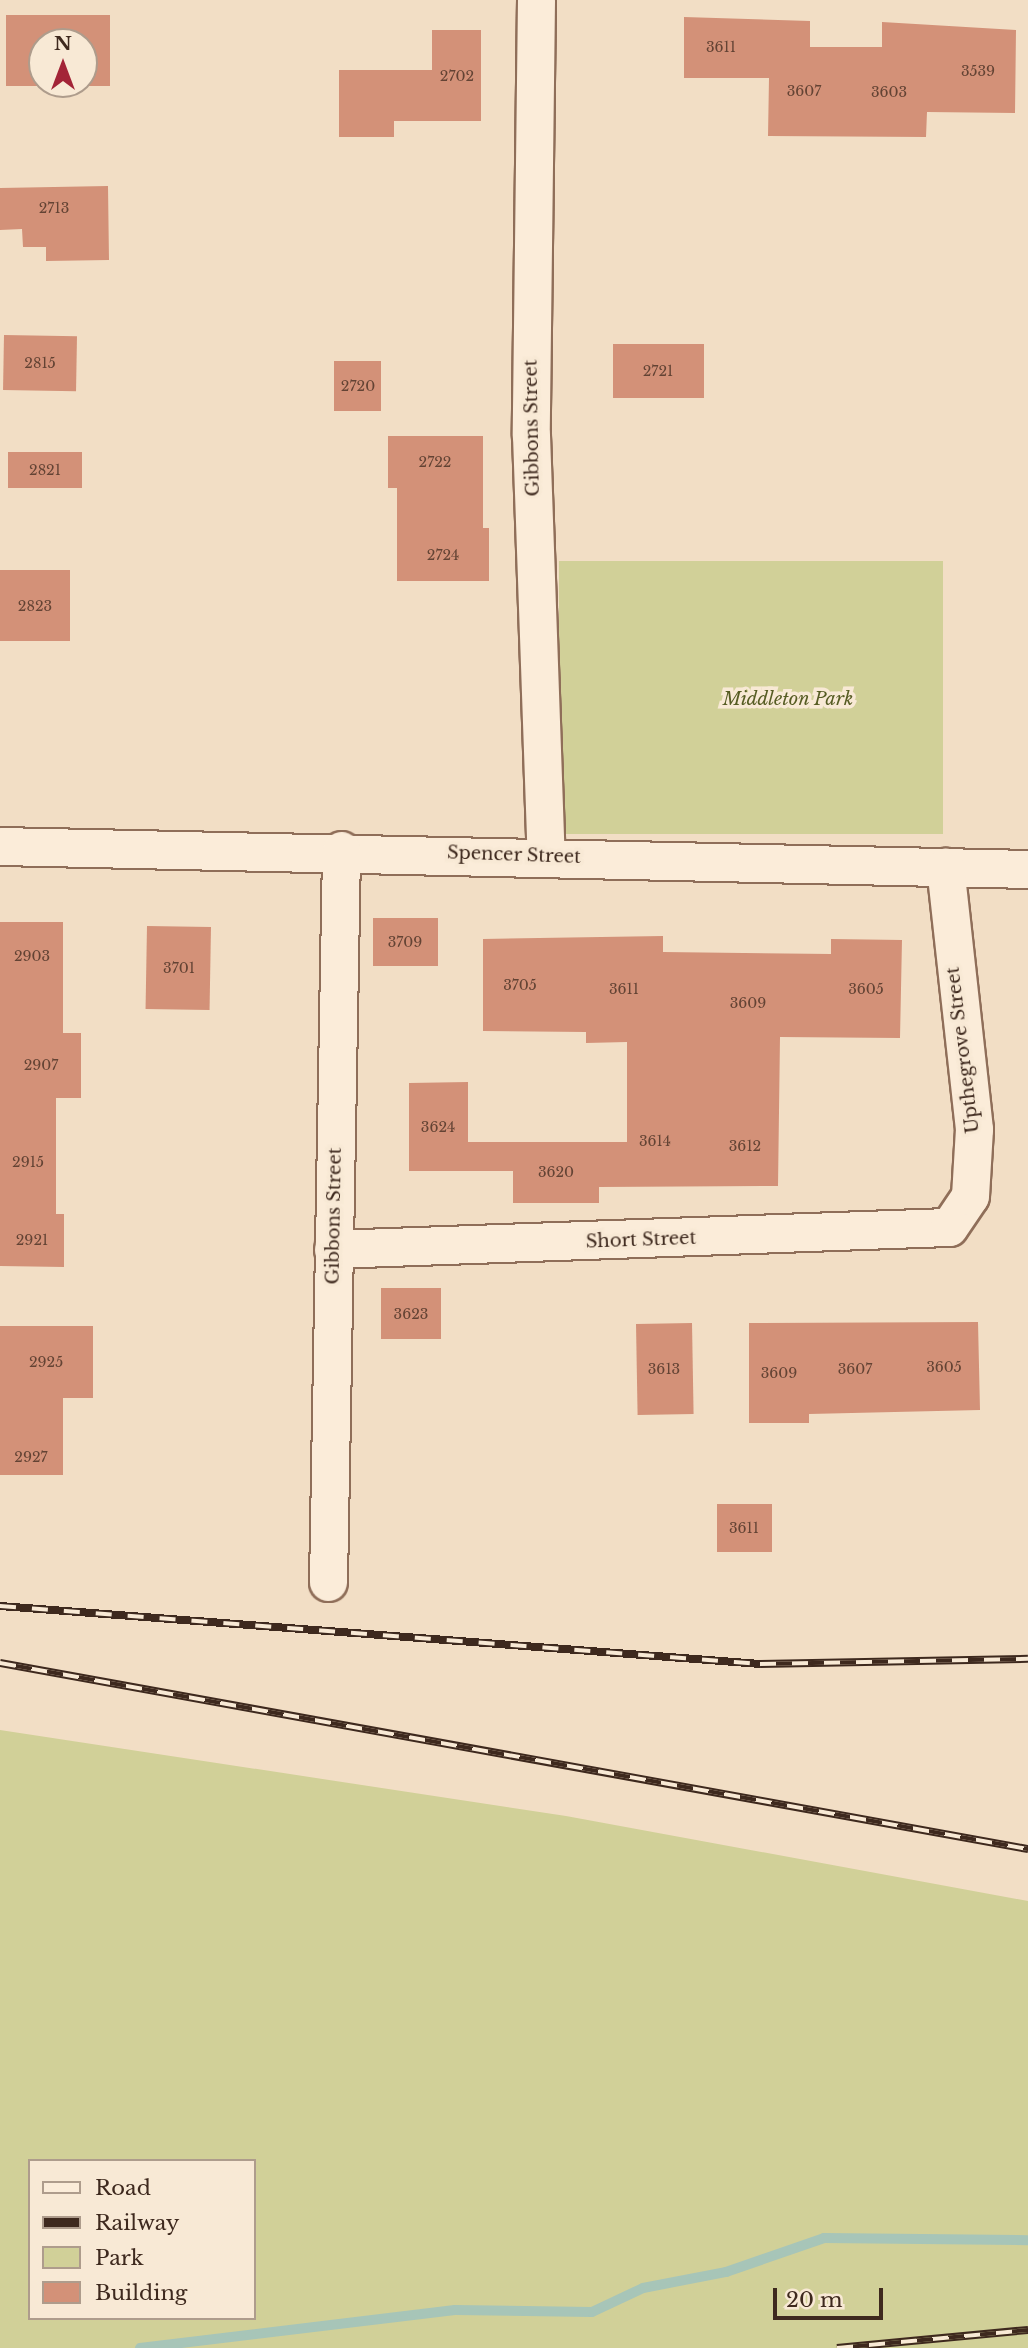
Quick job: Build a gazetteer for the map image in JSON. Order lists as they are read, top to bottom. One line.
{"streets":{"street":["Gibbons Street","Spencer Street","Upthegrove Street","Short Street"]},"crossings":[["Gibbons Street","Spencer Street"],["Gibbons Street","Short Street"],["Spencer Street","Upthegrove Street"],["Upthegrove Street","Short Street"]],"parks":["Middleton Park"],"house_numbers":["3611","3539","2702","3607","3603","2713","2815","2721","2720","2722","2821","2724","2823","3709","2903","3701","3705","3611","3605","3609","2907","3624","3614","3612","2915","3620","2921","3623","2925","3605","3613","3607","3609","2927","3611"],"legend":["Road","Railway","Park","Building"],"scale_bar":"20 m","north":"top"}
